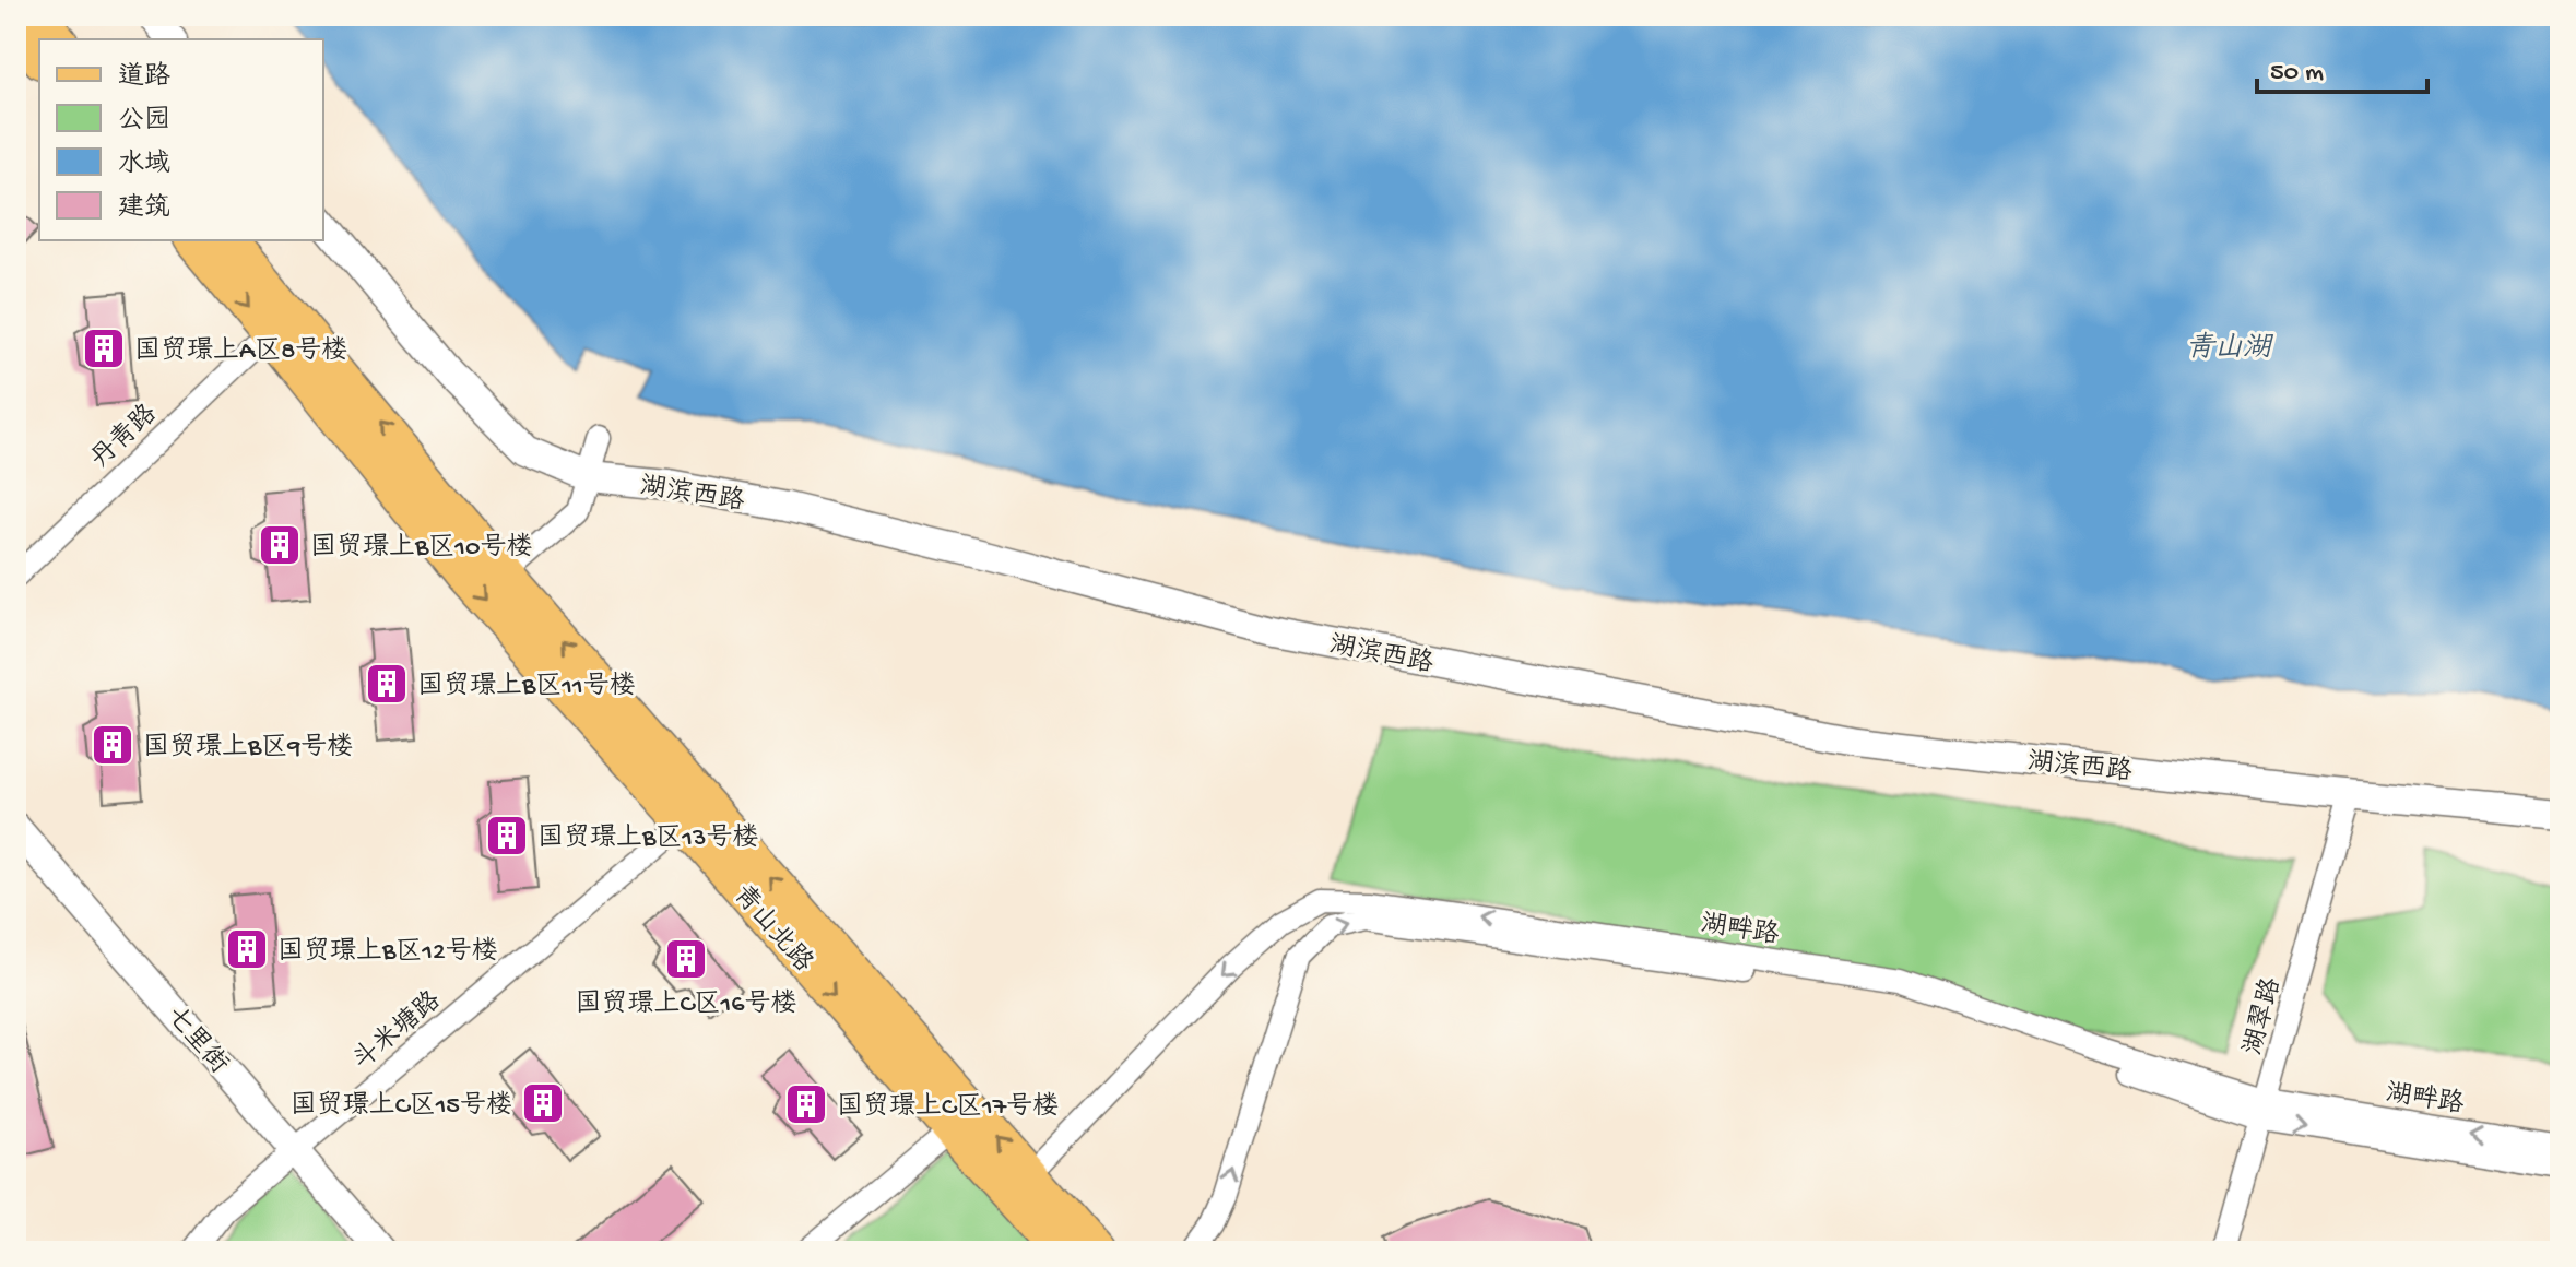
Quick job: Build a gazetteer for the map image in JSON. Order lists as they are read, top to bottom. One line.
{"streets":{"main road":["青山北路"],"street":["丹青路","湖滨西路","湖畔路","湖翠路","斗米塘路","七里街"]},"crossings":[["丹青路","青山北路"],["湖滨西路","湖翠路"],["青山北路","湖畔路"],["青山北路","斗米塘路"],["湖畔路","湖翠路"],["斗米塘路","七里街"]],"water":["青山湖"],"places":{"building":["国贸璟上A区8号楼","国贸璟上B区10号楼","国贸璟上B区11号楼","国贸璟上B区9号楼","国贸璟上B区13号楼","国贸璟上B区12号楼","国贸璟上C区16号楼","国贸璟上C区15号楼","国贸璟上C区17号楼"]},"legend":["道路","公园","水域","建筑"],"scale_bar":"50 m"}
